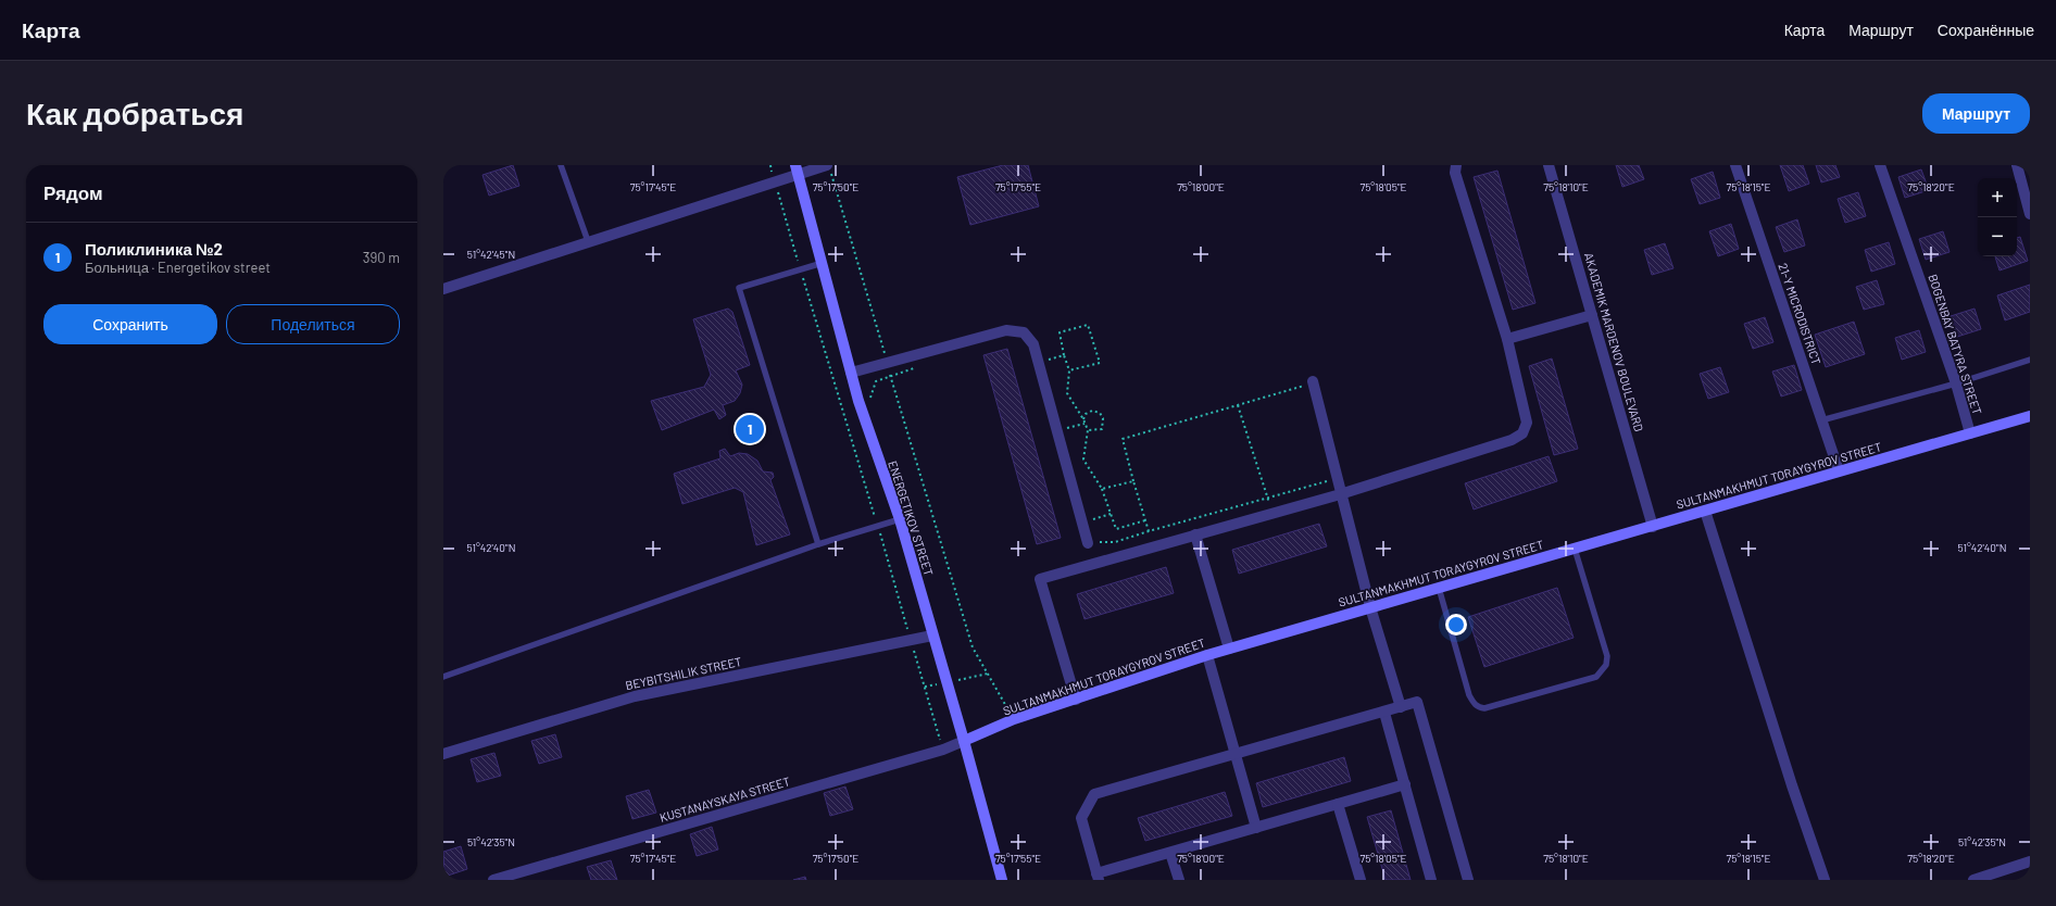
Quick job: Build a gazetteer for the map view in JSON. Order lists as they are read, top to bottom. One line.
{"streets":{"main road":["SULTANMAKHMUT TORAYGYROV STREET","ENERGETIKOV STREET"],"street":["21-Y MICRODISTRICT","AKADEMIK MARDENOV BOULEVARD","BOGENBAY BATYRA STREET","BEYBITSHILIK STREET","KUSTANAYSKAYA STREET"]},"crossings":[["21-Y MICRODISTRICT","SULTANMAKHMUT TORAYGYROV STREET"],["AKADEMIK MARDENOV BOULEVARD","SULTANMAKHMUT TORAYGYROV STREET"],["BOGENBAY BATYRA STREET","SULTANMAKHMUT TORAYGYROV STREET"],["SULTANMAKHMUT TORAYGYROV STREET","ENERGETIKOV STREET"],["SULTANMAKHMUT TORAYGYROV STREET","KUSTANAYSKAYA STREET"],["ENERGETIKOV STREET","BEYBITSHILIK STREET"],["ENERGETIKOV STREET","KUSTANAYSKAYA STREET"]],"page":{"header":"Карта","nav":["Карта","Маршрут","Сохранённые"],"buttons":["Маршрут",["Сохранить","Поделиться"]],"title":"Как добраться","heading":"Рядом","map_buttons":["+","−"],"list":[{"mark":"1","name":"Поликлиника №2","note":"Больница · Energetikov street","value":"390 m"}],"pins":"1"},"coordinates":["75°17'45\"E","75°17'50\"E","75°17'55\"E","75°18'00\"E","75°18'05\"E","75°18'10\"E","75°18'15\"E","75°18'20\"E","51°42'45\"N","51°42'40\"N","51°42'35\"N"]}
